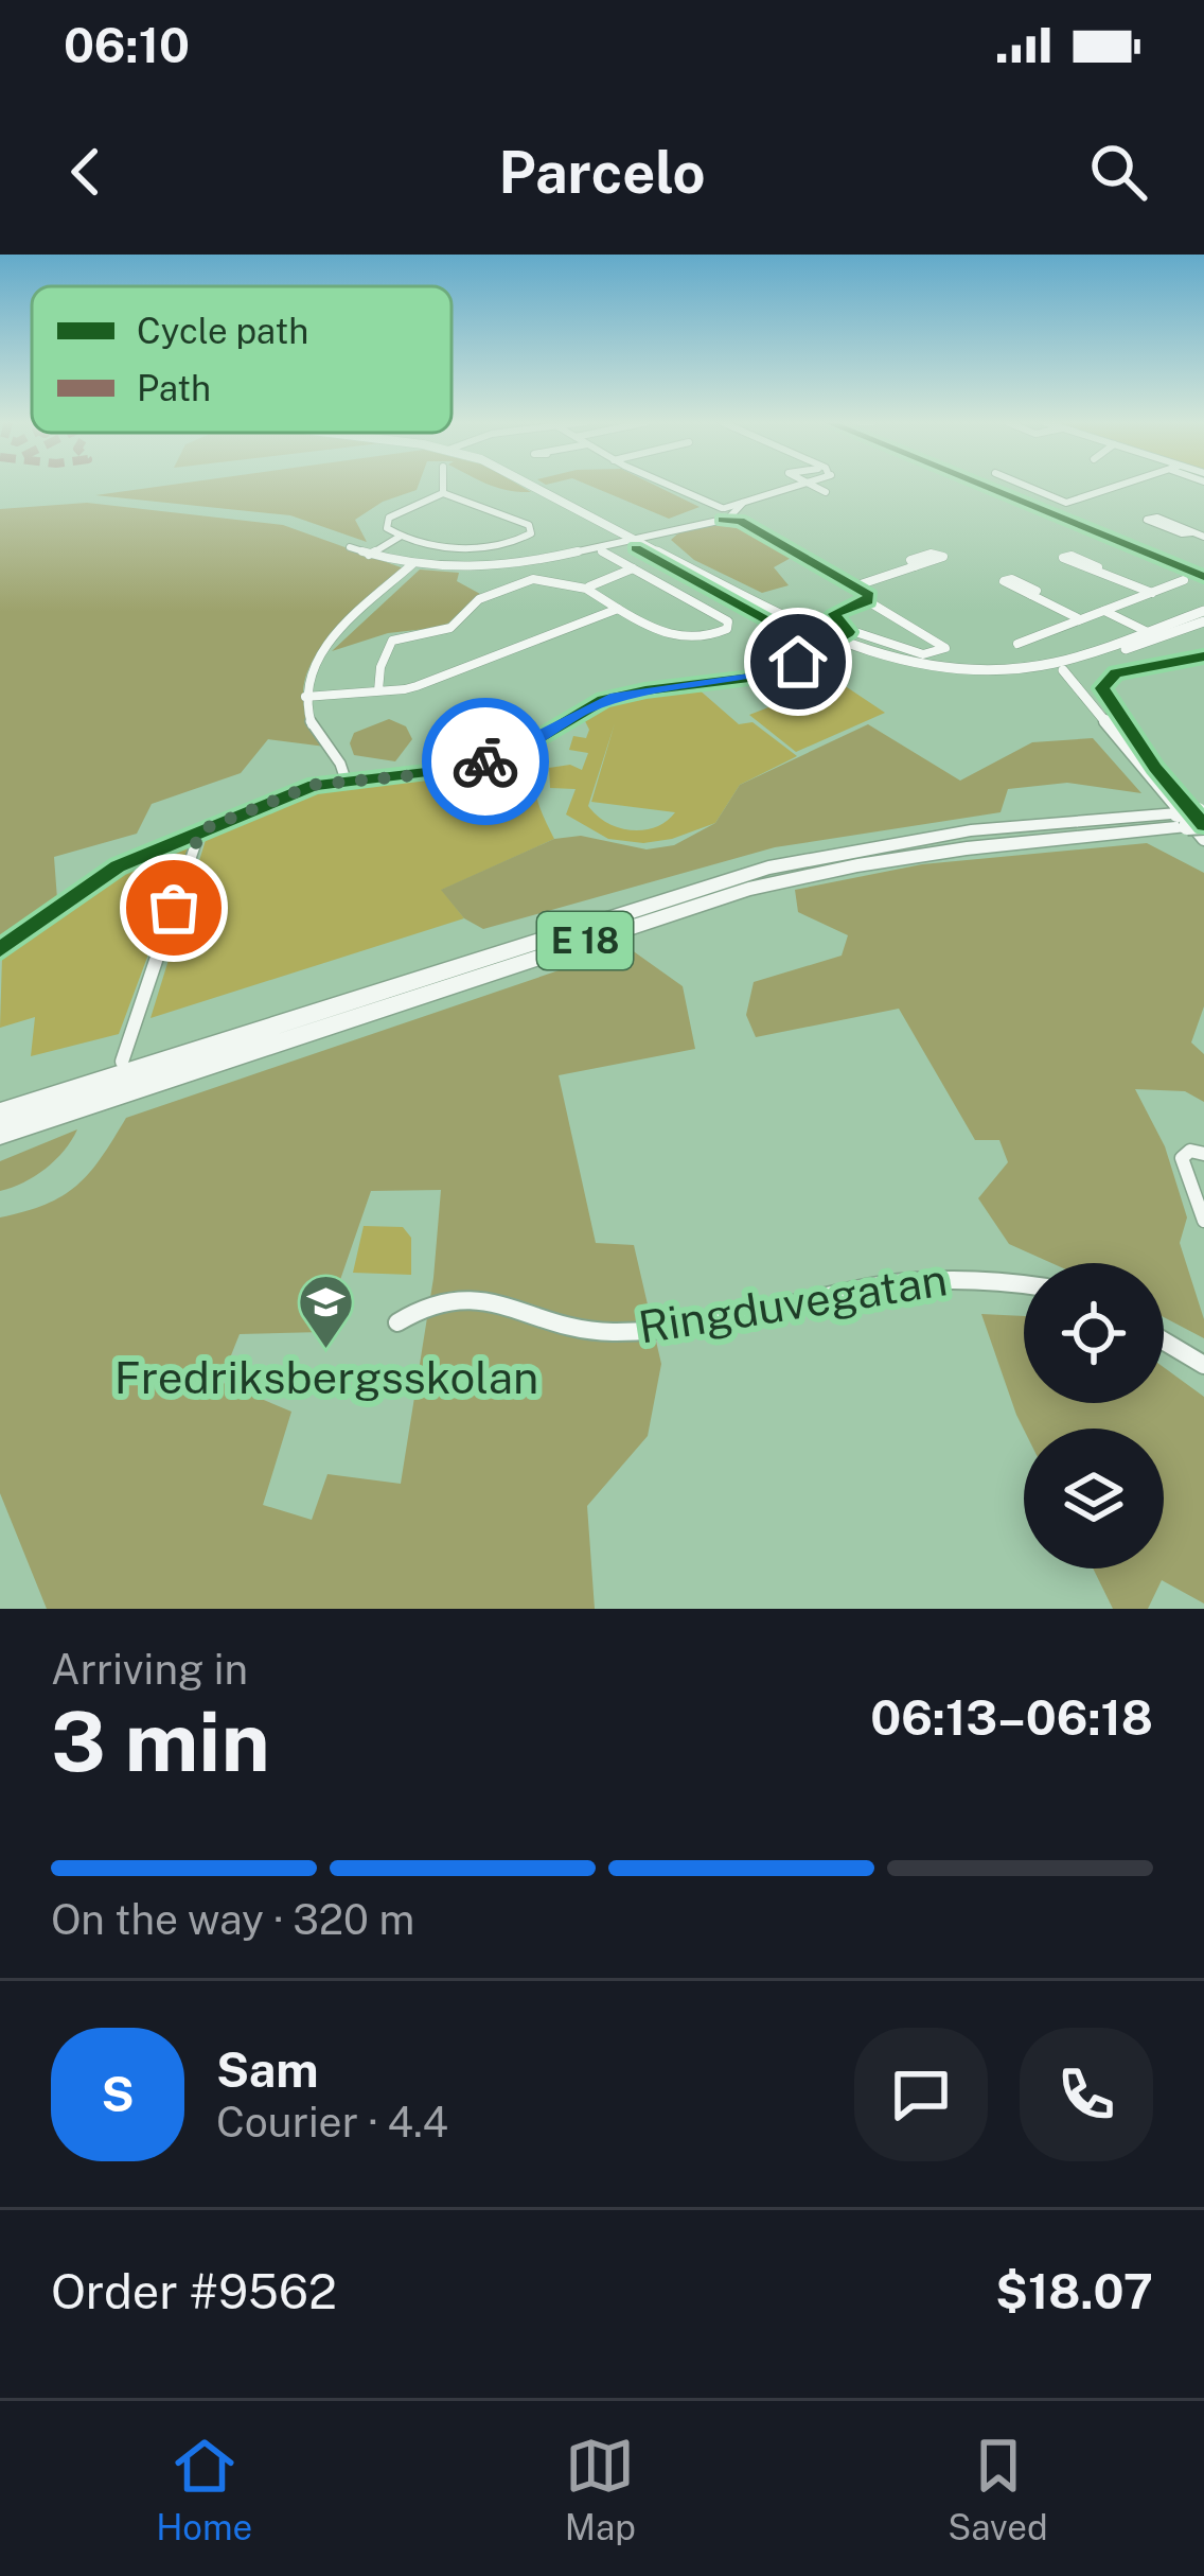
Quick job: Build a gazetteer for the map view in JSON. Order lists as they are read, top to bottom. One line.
{"streets":{"highway":["E 18"],"street":["Ringduvegatan"]},"places":{"school or university":["Fredriksbergsskolan"]},"legend":["Cycle path","Path"],"page":{"status":"06:10","header":"Parcelo","heading":["3 min","Arriving in","06:13–06:18"],"panel":["Sam","Courier · 4.4","Order #9562","$18.07"],"bar":"On the way · 320 m","round":"S","tabs":["Home","Map","Saved"]}}
